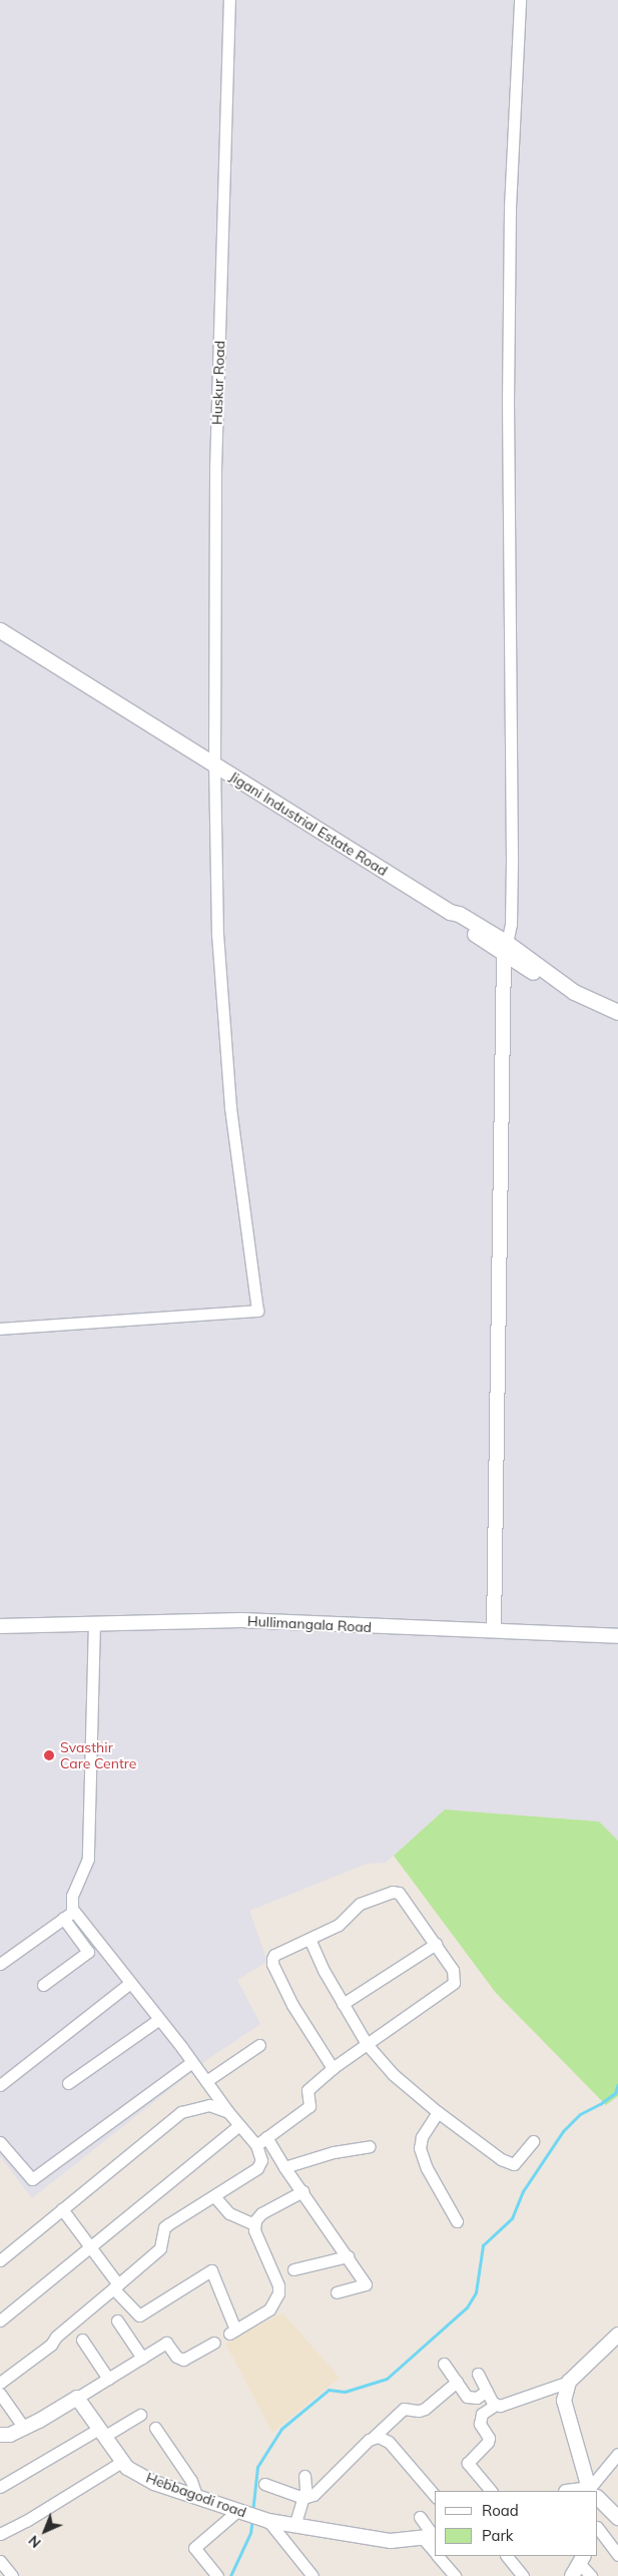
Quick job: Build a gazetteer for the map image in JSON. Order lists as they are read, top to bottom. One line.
{"streets":{"main road":["Jigani Industrial Estate Road"],"street":["Huskur Road","Hullimangala Road","Hebbagodi road"]},"crossings":[["Huskur Road","Jigani Industrial Estate Road"]],"places":["Svasthir Care Centre"],"legend":["Road","Park"],"north":"bottom left"}
